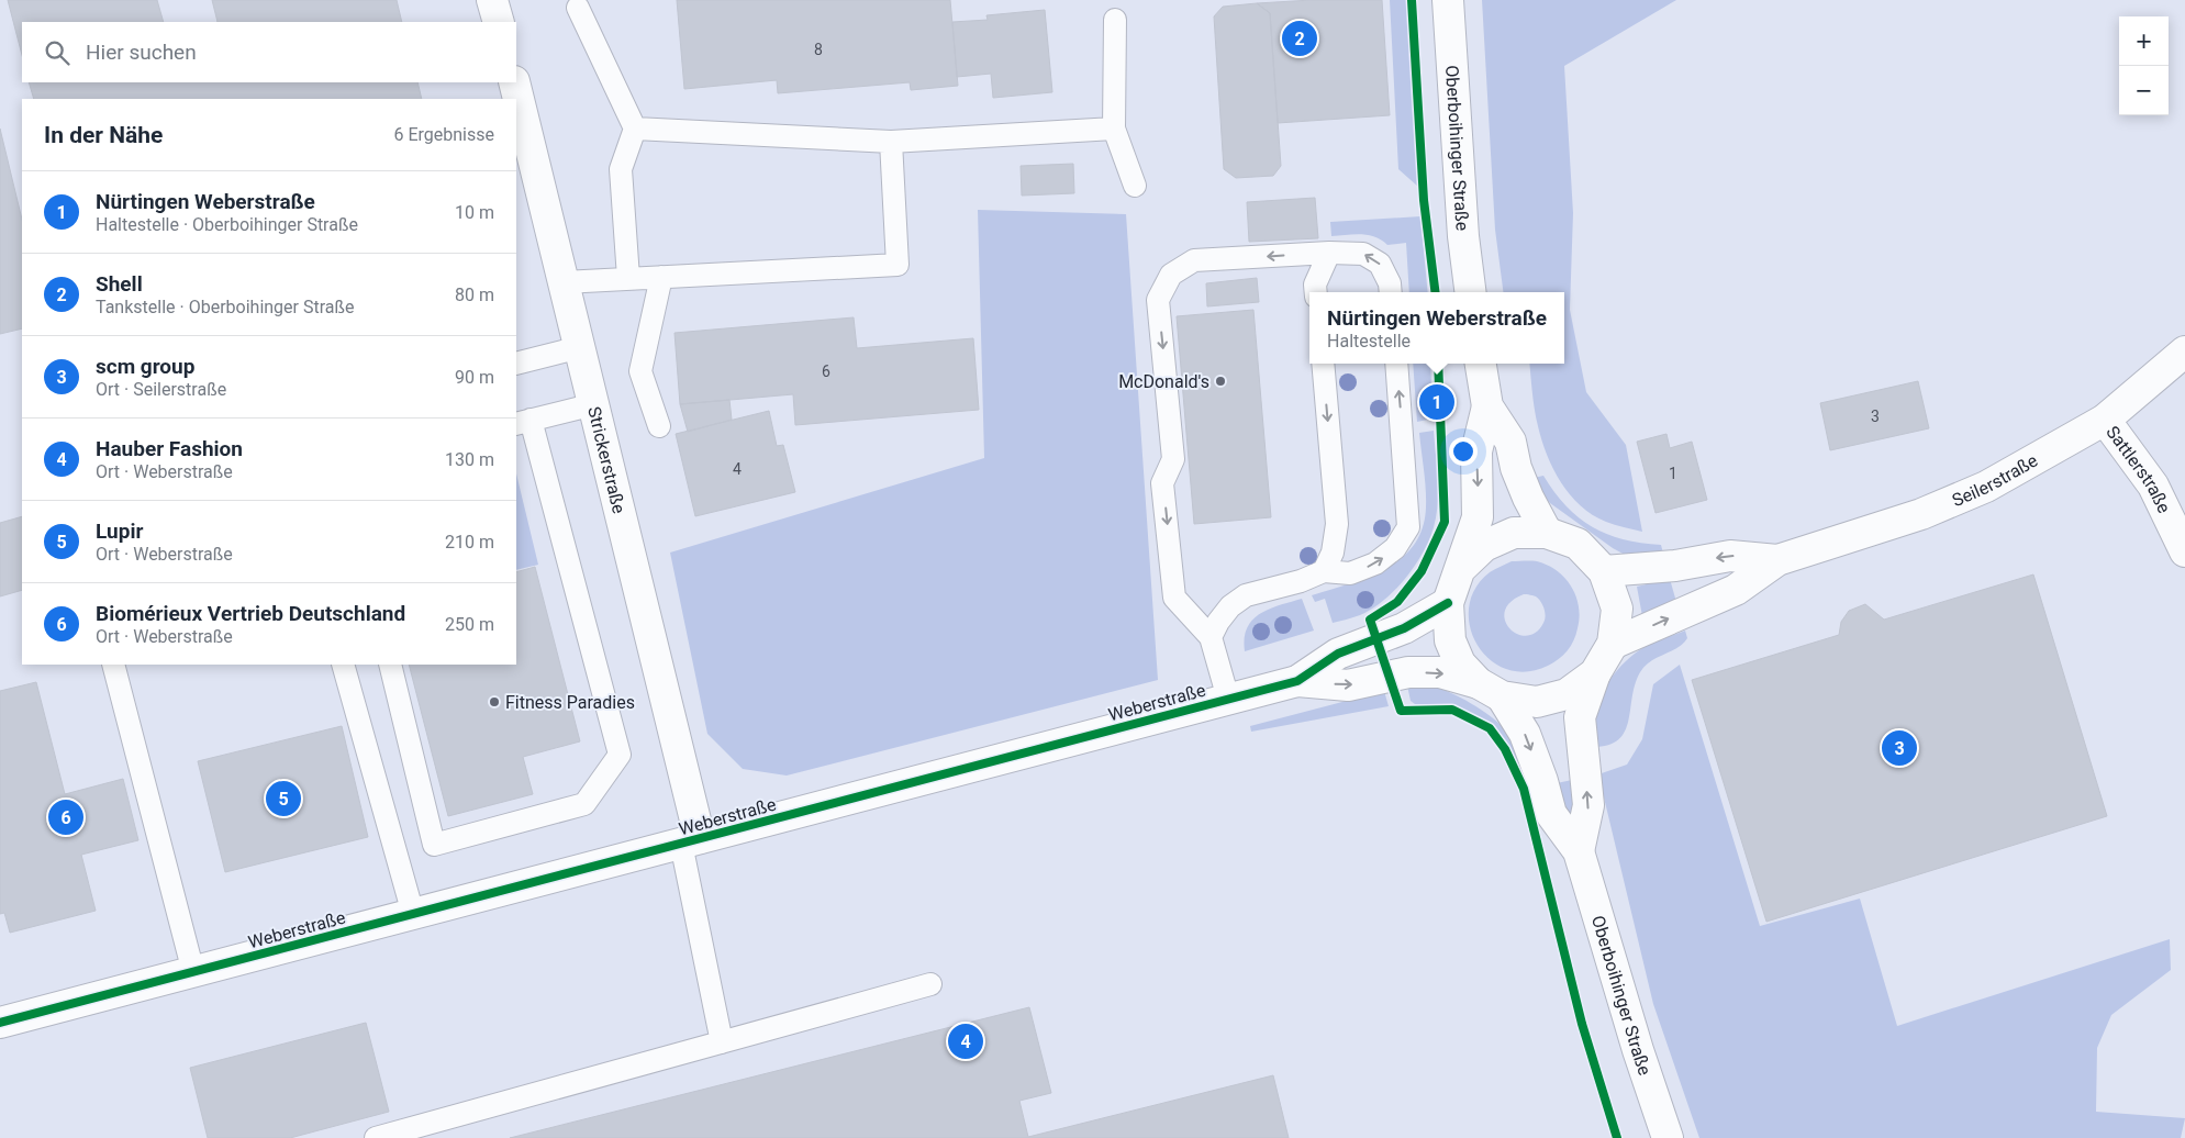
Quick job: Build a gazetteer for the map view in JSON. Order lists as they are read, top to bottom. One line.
{"streets":{"street":["Oberboihinger Straße","Strickerstraße","Sattlerstraße","Seilerstraße","Weberstraße"]},"crossings":[["Oberboihinger Straße","Seilerstraße"],["Oberboihinger Straße","Weberstraße"],["Strickerstraße","Weberstraße"],["Sattlerstraße","Seilerstraße"],["Seilerstraße","Weberstraße"]],"places":["McDonald's","Fitness Paradies"],"house_numbers":["8","6","3","4","1"],"page":{"map_buttons":["+","−"],"pins":["2","1","3","5","6","4"],"search":"Hier suchen","heading":["In der Nähe","6 Ergebnisse"],"list":[{"mark":"1","name":"Nürtingen Weberstraße","note":"Haltestelle · Oberboihinger Straße","value":"10 m"},{"mark":"2","name":"Shell","note":"Tankstelle · Oberboihinger Straße","value":"80 m"},{"mark":"3","name":"scm group","note":"Ort · Seilerstraße","value":"90 m"},{"mark":"4","name":"Hauber Fashion","note":"Ort · Weberstraße","value":"130 m"},{"mark":"5","name":"Lupir","note":"Ort · Weberstraße","value":"210 m"},{"mark":"6","name":"Biomérieux Vertrieb Deutschland","note":"Ort · Weberstraße","value":"250 m"}],"popup":["Nürtingen Weberstraße","Haltestelle"]}}
